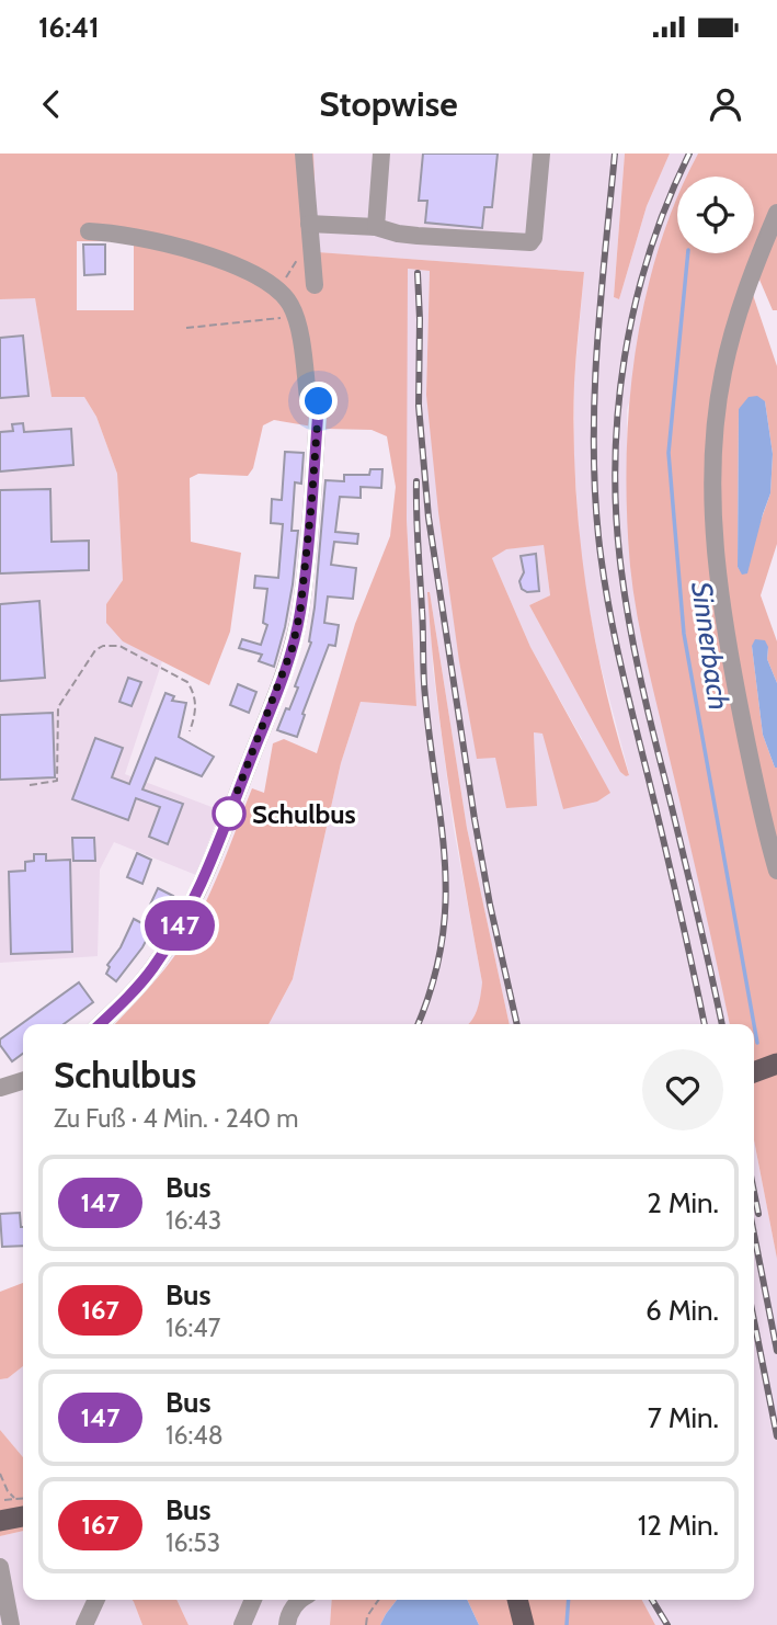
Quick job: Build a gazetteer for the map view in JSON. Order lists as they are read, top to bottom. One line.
{"water":["Sinnerbach"],"places":["Schulbus"],"lines":["bus line 147"],"page":{"status":"16:41","header":"Stopwise","on_map":"147","heading":["Schulbus","Zu Fuß · 4 Min. · 240 m"],"list":[{"mark":"147","name":"Bus","note":"16:43","value":"2 Min."},{"mark":"167","name":"Bus","note":"16:47","value":"6 Min."},{"mark":"147","name":"Bus","note":"16:48","value":"7 Min."},{"mark":"167","name":"Bus","note":"16:53","value":"12 Min."}]}}
